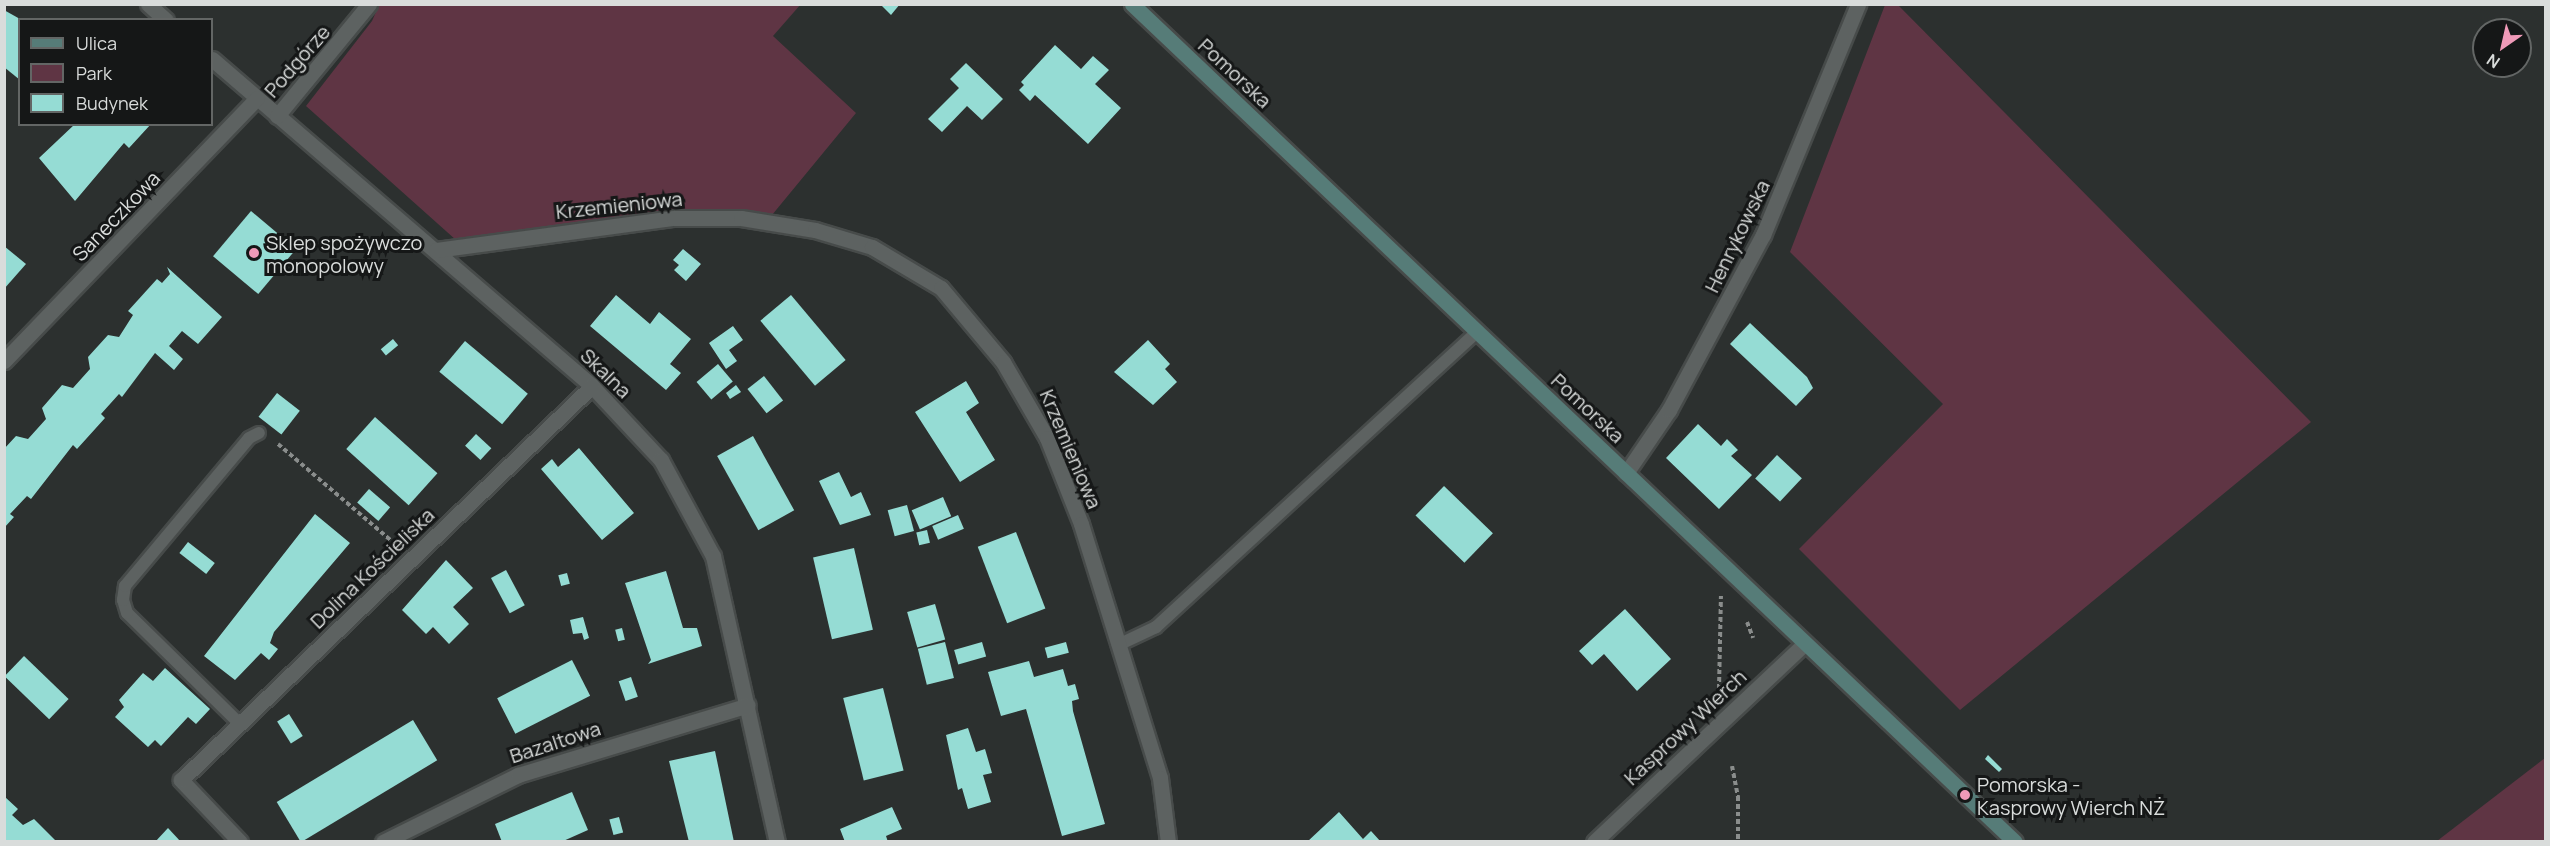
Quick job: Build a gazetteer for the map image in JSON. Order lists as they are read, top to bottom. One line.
{"streets":{"street":["Podgórze","Pomorska","Krzemieniowa","Saneczkowa","Henrykowska","Skalna","Dolina Kościeliska","Kasprowy Wierch","Bazaltowa"]},"crossings":[["Podgórze","Skalna"],["Pomorska","Henrykowska"],["Pomorska","Kasprowy Wierch"],["Krzemieniowa","Skalna"],["Saneczkowa","Skalna"],["Skalna","Dolina Kościeliska"],["Skalna","Bazaltowa"]],"places":["Sklep spożywczo monopolowy","Pomorska - Kasprowy Wierch NŻ"],"legend":["Ulica","Park","Budynek"],"north":"bottom left"}
